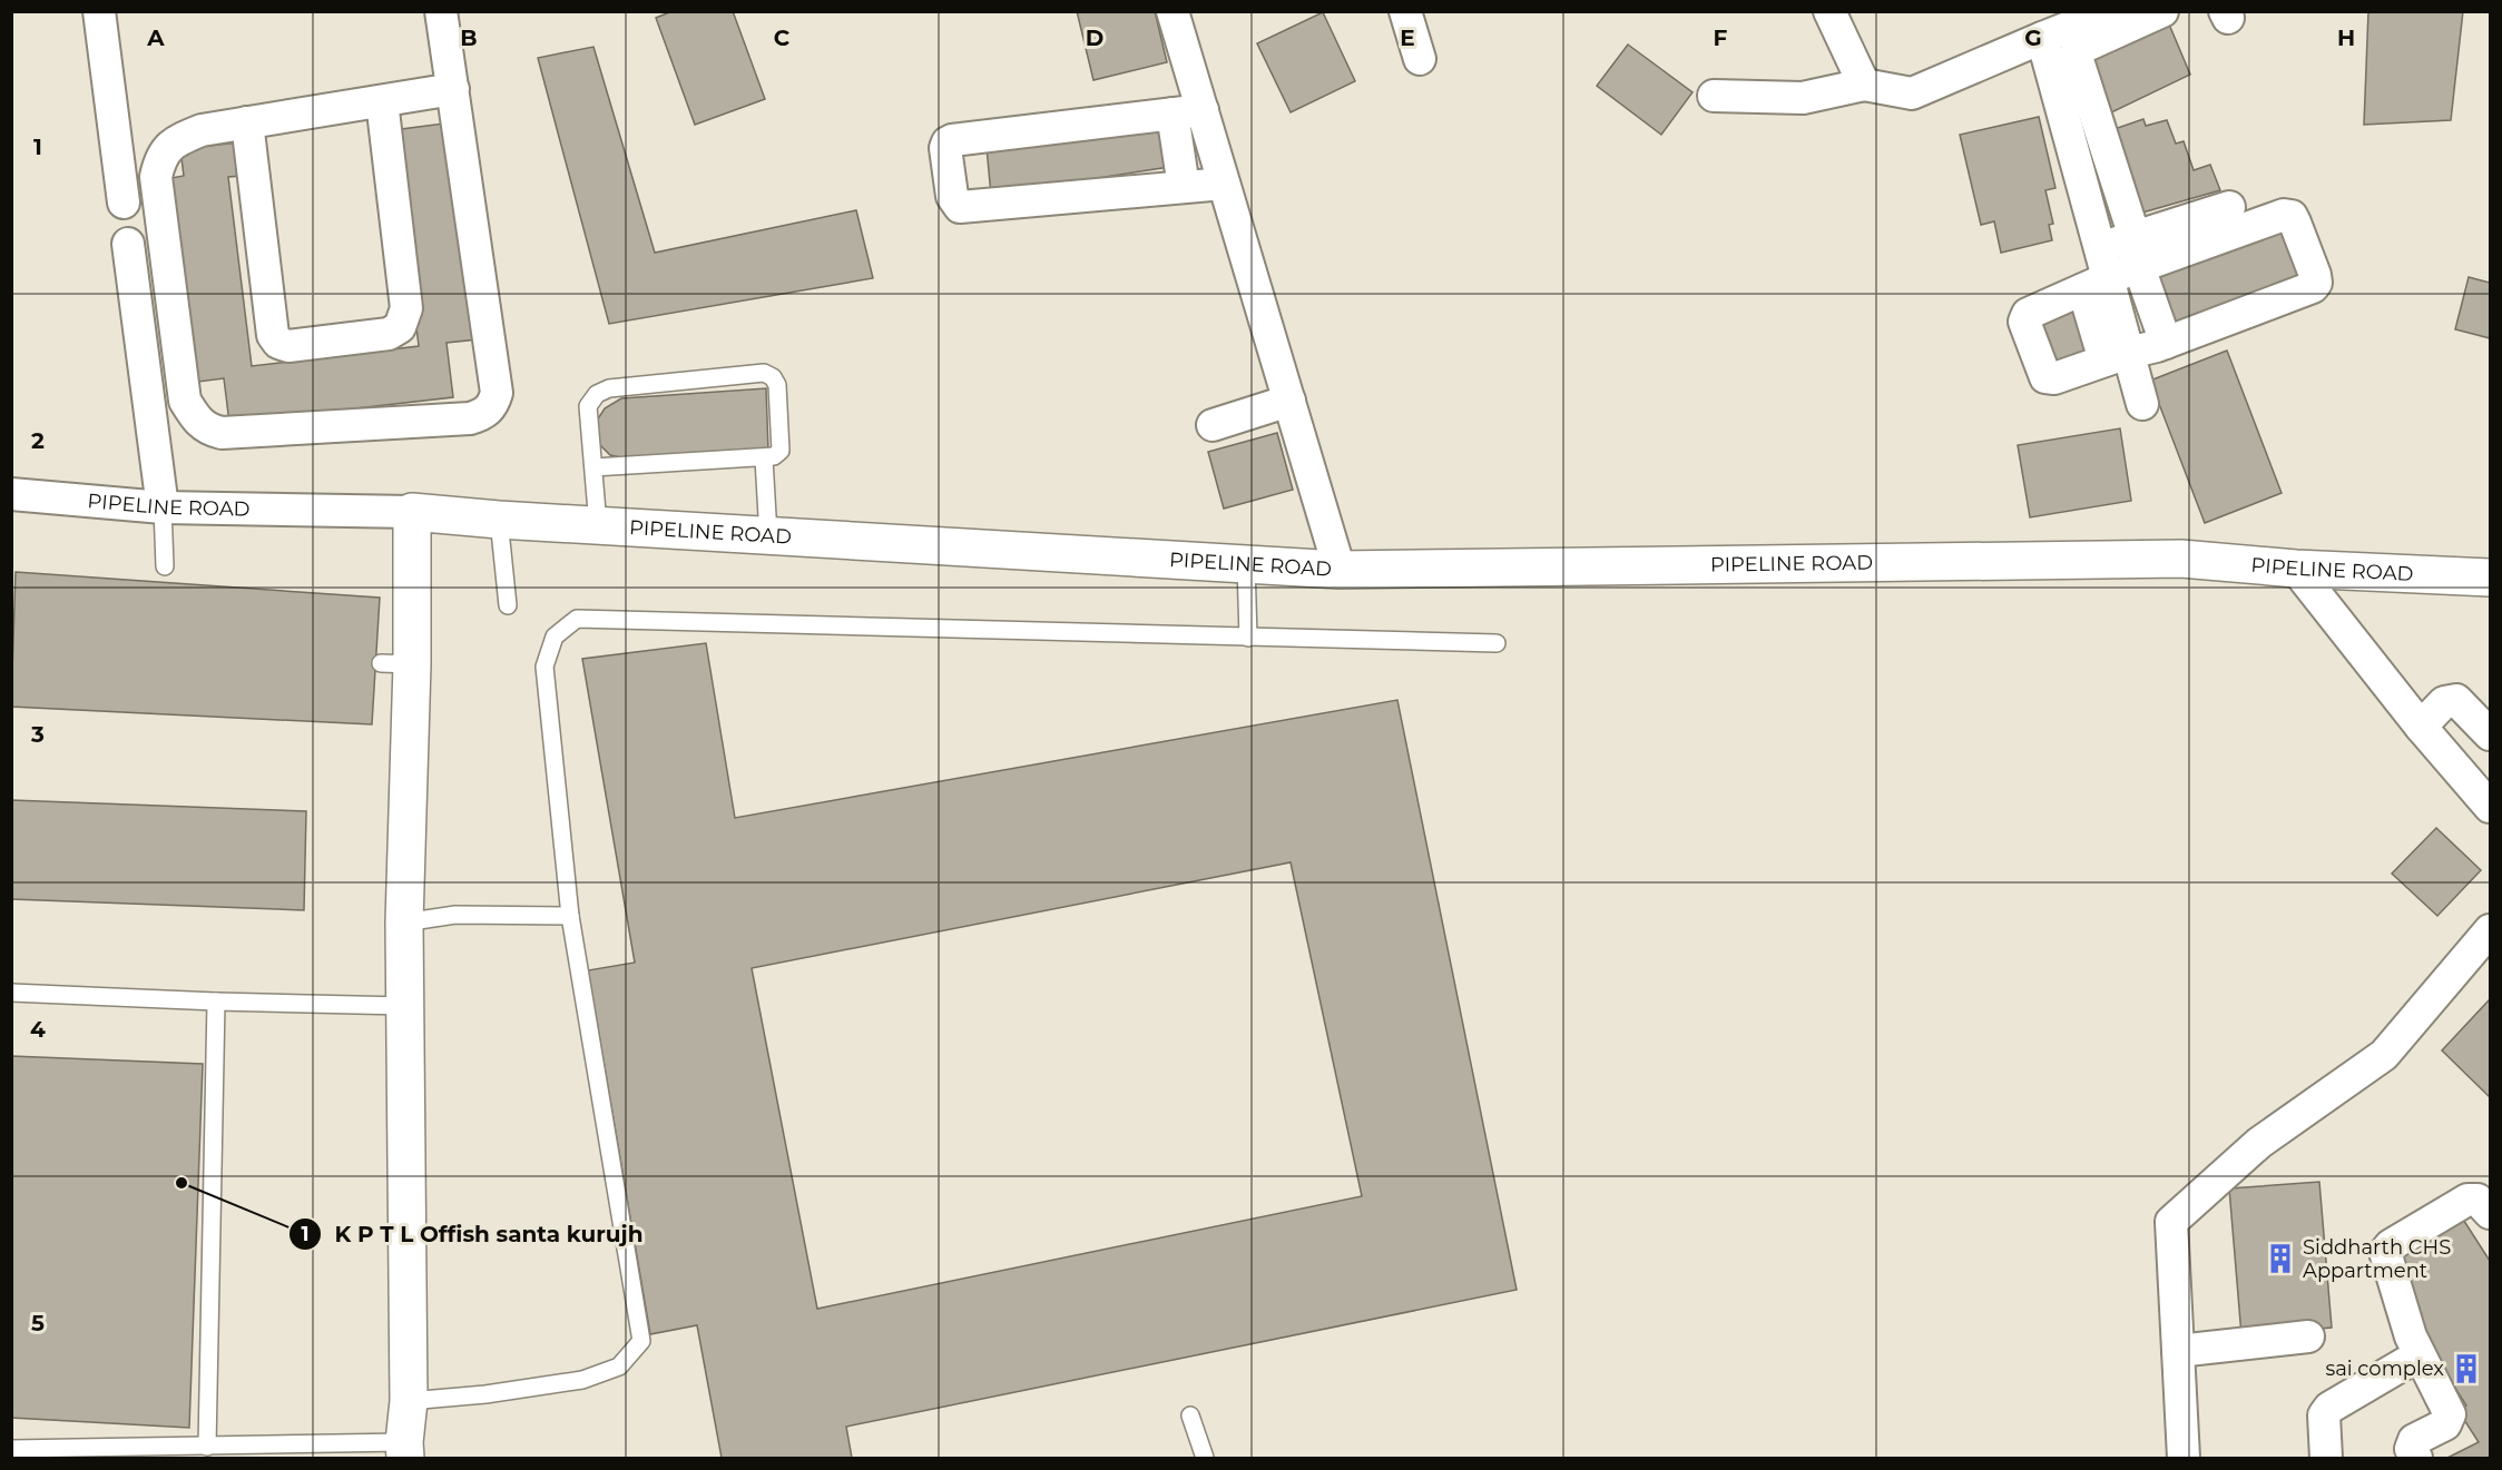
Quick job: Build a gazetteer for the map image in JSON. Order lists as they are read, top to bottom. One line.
{"streets":{"street":["PIPELINE ROAD"]},"places":{"other":["K P T L Offish santa kurujh"],"building":["Siddharth CHS Appartment","sai complex"]},"grid":{"columns":["A","B","C","D","E","F","G","H"],"rows":["1","2","3","4","5"]}}
